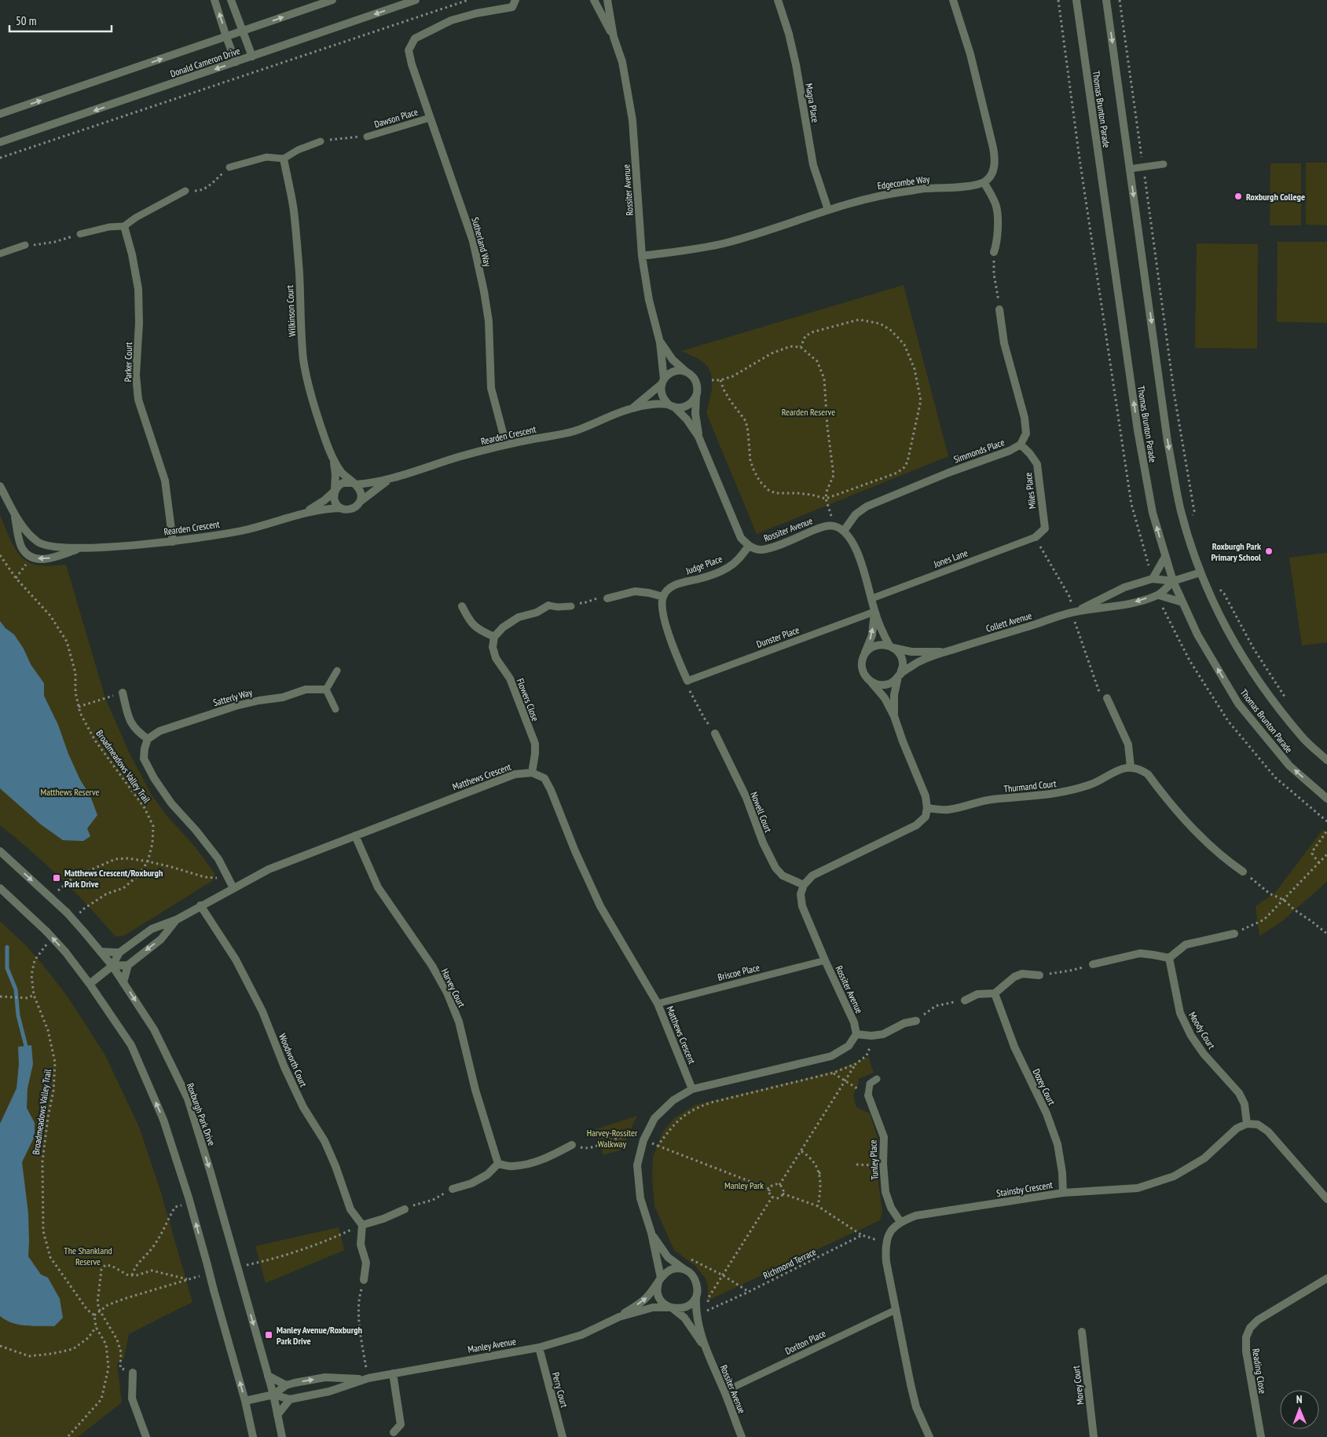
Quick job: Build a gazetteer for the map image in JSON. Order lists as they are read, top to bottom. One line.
{"streets":{"street":["Donald Cameron Drive","Magra Place","Thomas Brunton Parade","Edgecombe Way","Rossiter Avenue","Sutherland Way","Wilkinson Court","Parker Court","Rearden Crescent","Simmonds Place","Miles Place","Judge Place","Collett Avenue","Satterly Way","Flowers Close","Matthews Crescent","Thurmand Court","Nowell Court","Harvey Court","Moody Court","Woodworth Court","Dozey Court","Roxburgh Park Drive","Tunley Place","Stainsby Crescent","Manley Avenue","Reading Close","Morey Court","Perry Court"],"lane":["Dawson Place","Jones Lane","Dunster Place","Briscoe Place","Dorlton Place"],"path":["Broadmeadows Valley Trail","Richmond Terrace"]},"crossings":[["Magra Place","Edgecombe Way"],["Thomas Brunton Parade","Collett Avenue"],["Dawson Place","Sutherland Way"],["Edgecombe Way","Rossiter Avenue"],["Rossiter Avenue","Rearden Crescent"],["Rossiter Avenue","Judge Place"],["Rossiter Avenue","Nowell Court"],["Rossiter Avenue","Briscoe Place"],["Rossiter Avenue","Dorlton Place"],["Rossiter Avenue","Manley Avenue"],["Sutherland Way","Rearden Crescent"],["Wilkinson Court","Rearden Crescent"],["Parker Court","Rearden Crescent"],["Simmonds Place","Miles Place"],["Miles Place","Jones Lane"],["Flowers Close","Matthews Crescent"],["Matthews Crescent","Briscoe Place"],["Matthews Crescent","Harvey Court"],["Matthews Crescent","Woodworth Court"],["Matthews Crescent","Roxburgh Park Drive"],["Moody Court","Stainsby Crescent"],["Dozey Court","Stainsby Crescent"],["Roxburgh Park Drive","Manley Avenue"],["Tunley Place","Stainsby Crescent"],["Manley Avenue","Perry Court"]],"parks":["Rearden Reserve","Matthews Reserve","Harvey-Rossiter Walkway","Manley Park","The Shankland Reserve"],"places":{"other":["Roxburgh College","Roxburgh Park Primary School"],"transit":["Matthews Crescent/Roxburgh Park Drive","Manley Avenue/Roxburgh Park Drive"]},"scale_bar":"50 m","north":"top"}
